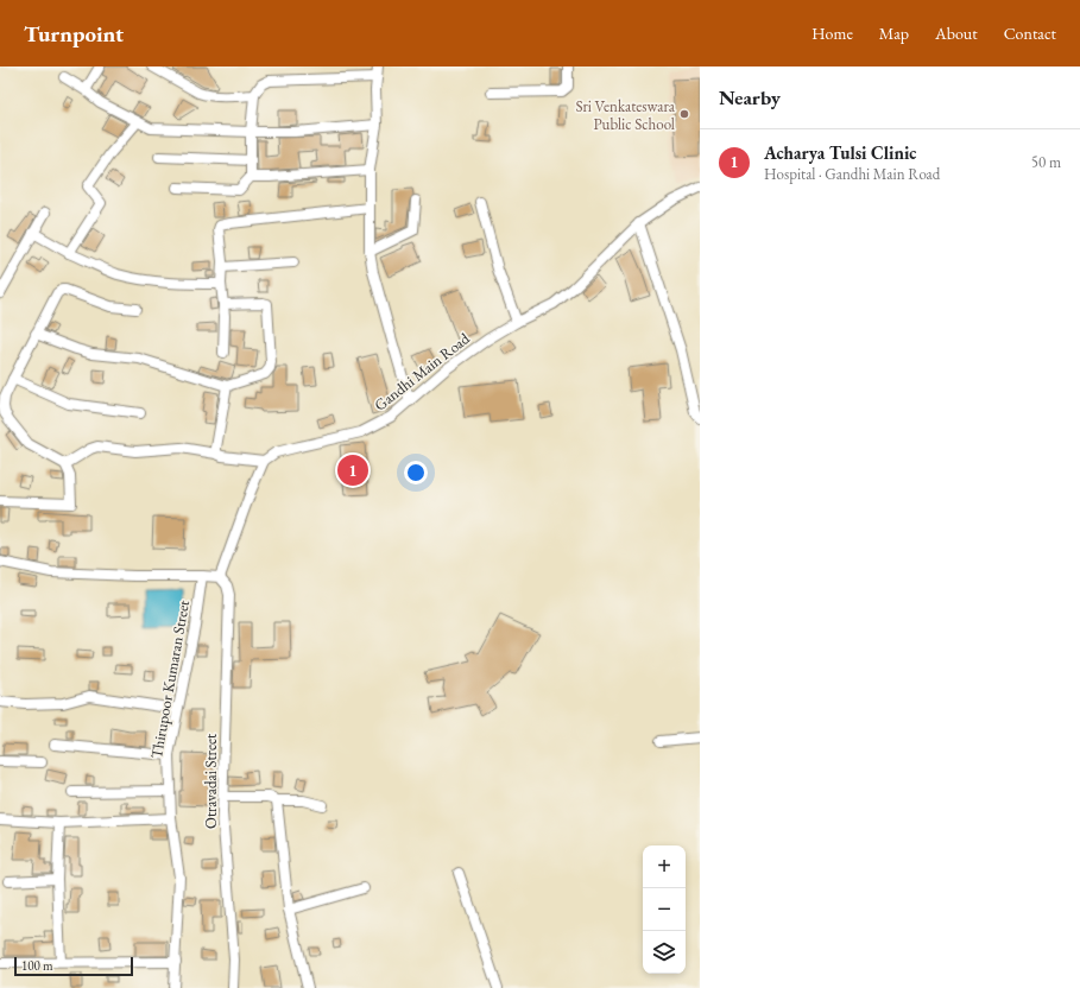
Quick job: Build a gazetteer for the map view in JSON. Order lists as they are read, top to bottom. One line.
{"streets":{"street":["Gandhi Main Road","Thirupoor Kumaran Street","Otravadai Street"]},"places":["Sri Venkateswara Public School"],"scale_bar":"100 m","page":{"header":"Turnpoint","nav":["Home","Map","About","Contact"],"heading":"Nearby","list":[{"mark":"1","name":"Acharya Tulsi Clinic","note":"Hospital · Gandhi Main Road","value":"50 m"}],"pins":"1","map_buttons":["+","−"],"scale":"100 m"}}
